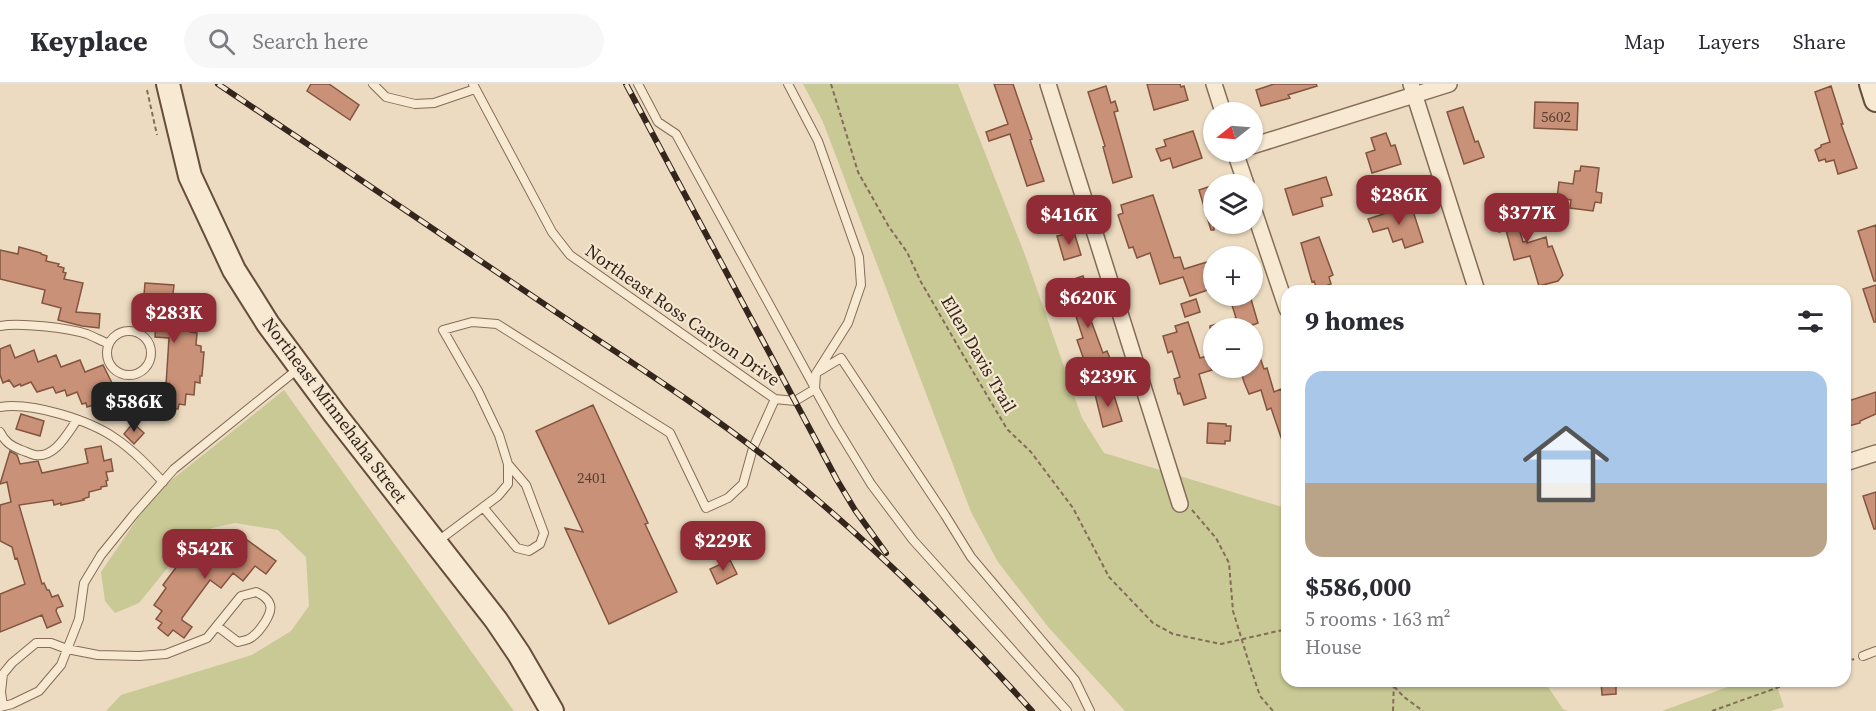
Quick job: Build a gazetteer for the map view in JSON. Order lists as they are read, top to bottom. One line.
{"streets":{"main road":["Northeast Minnehaha Street"],"lane":["Northeast Ross Canyon Drive"],"path":["Ellen Davis Trail"]},"house_numbers":["5602","2401"],"north":"left","page":{"header":"Keyplace","search":"Search here","nav":["Map","Layers","Share"],"map_buttons":["+","−"],"price":["$286K","$377K","$416K","$620K","$283K","$239K","$586K","$229K","$542K"],"heading":"9 homes","list":[{"name":"$586,000","note":"5 rooms · 163 m² · House"}]}}
